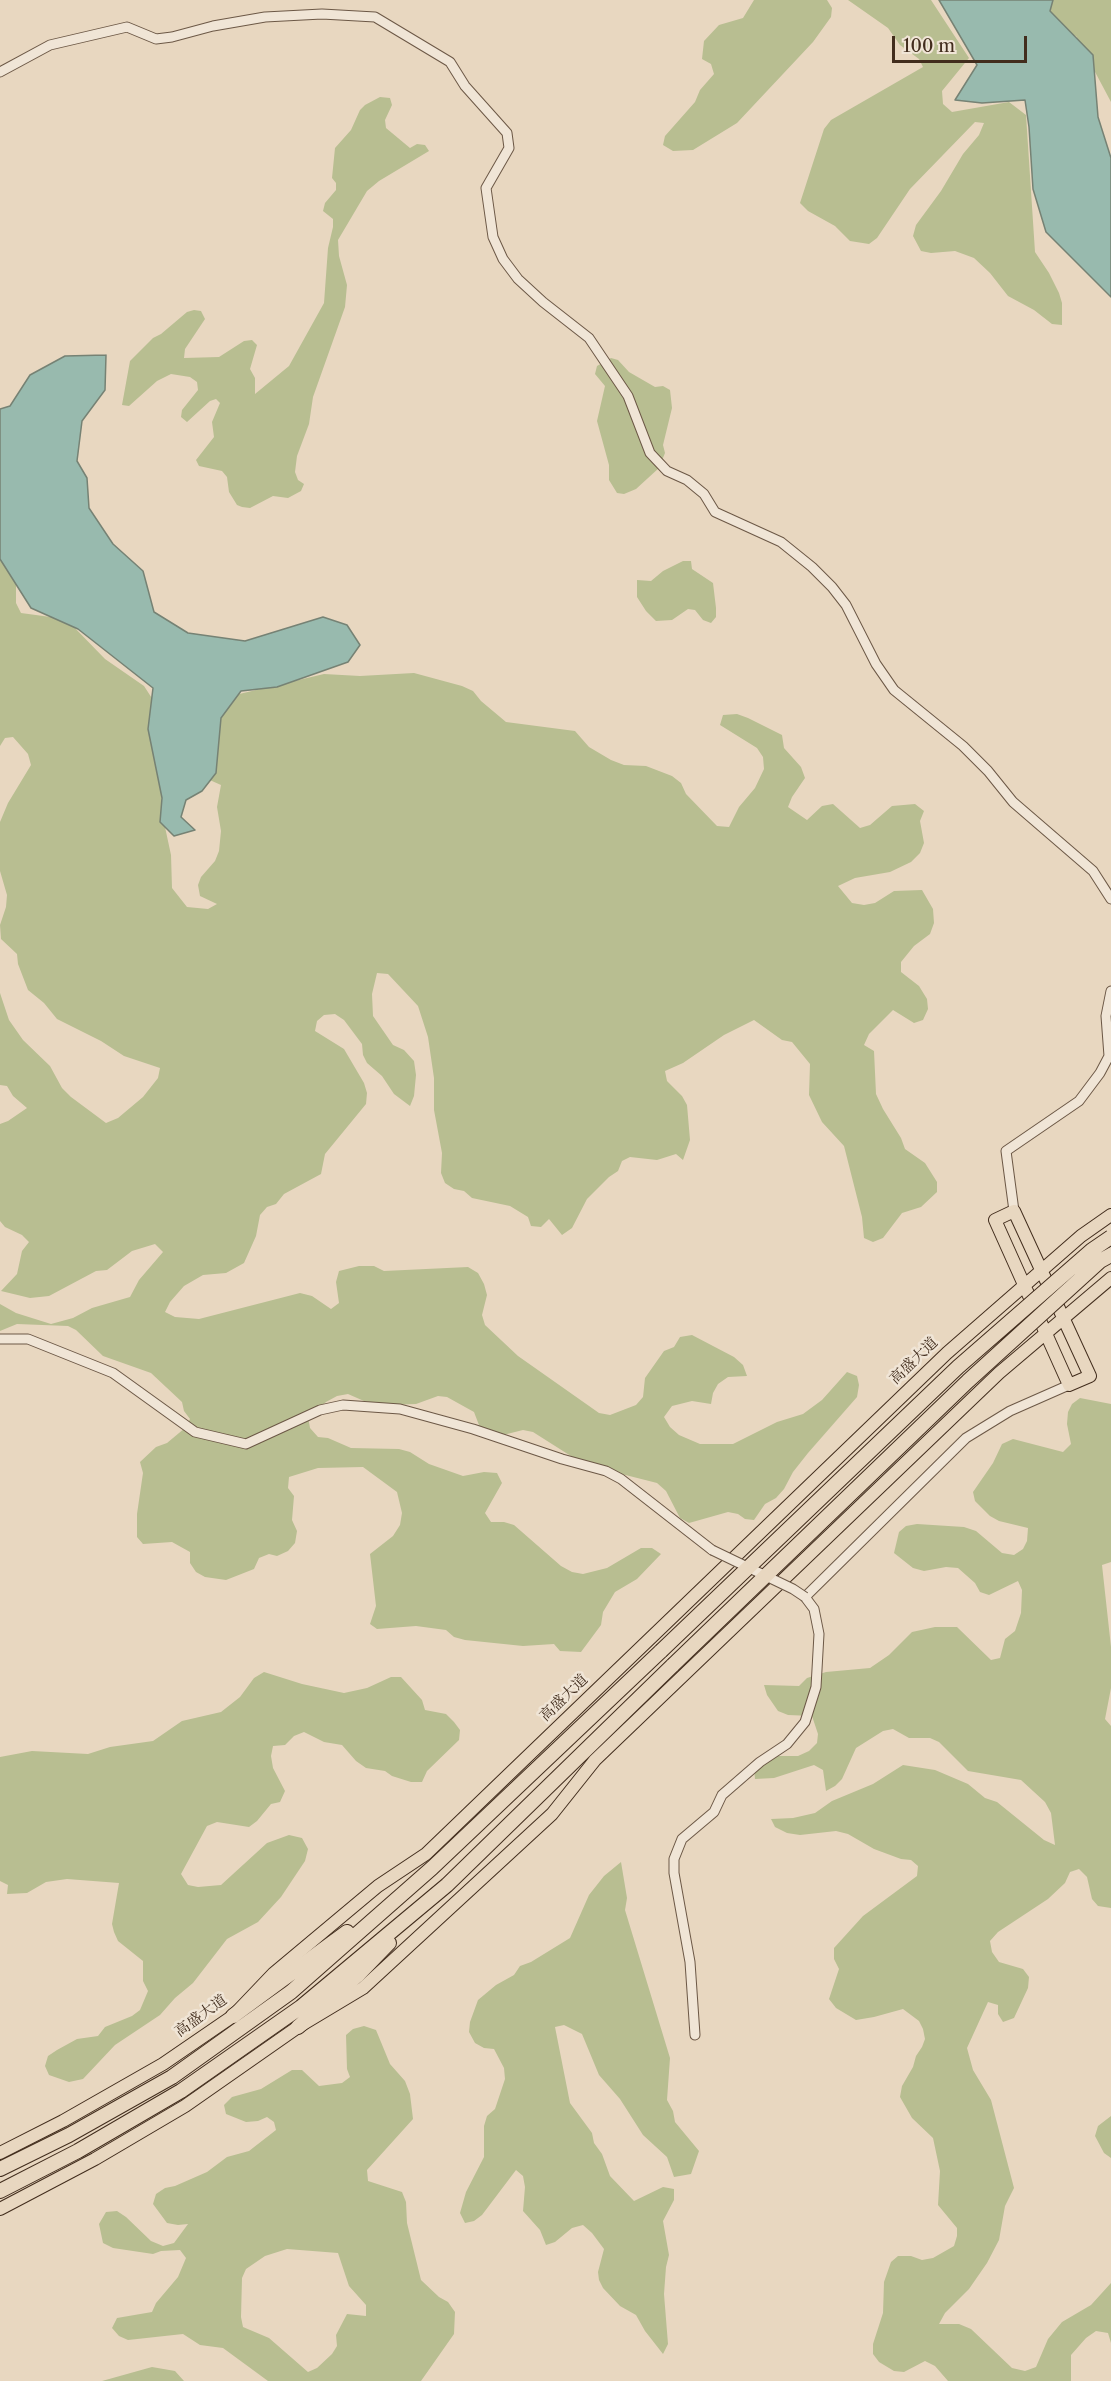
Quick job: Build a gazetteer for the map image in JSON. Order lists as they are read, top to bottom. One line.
{"streets":{"main road":["高盛大道"]},"scale_bar":"100 m"}
